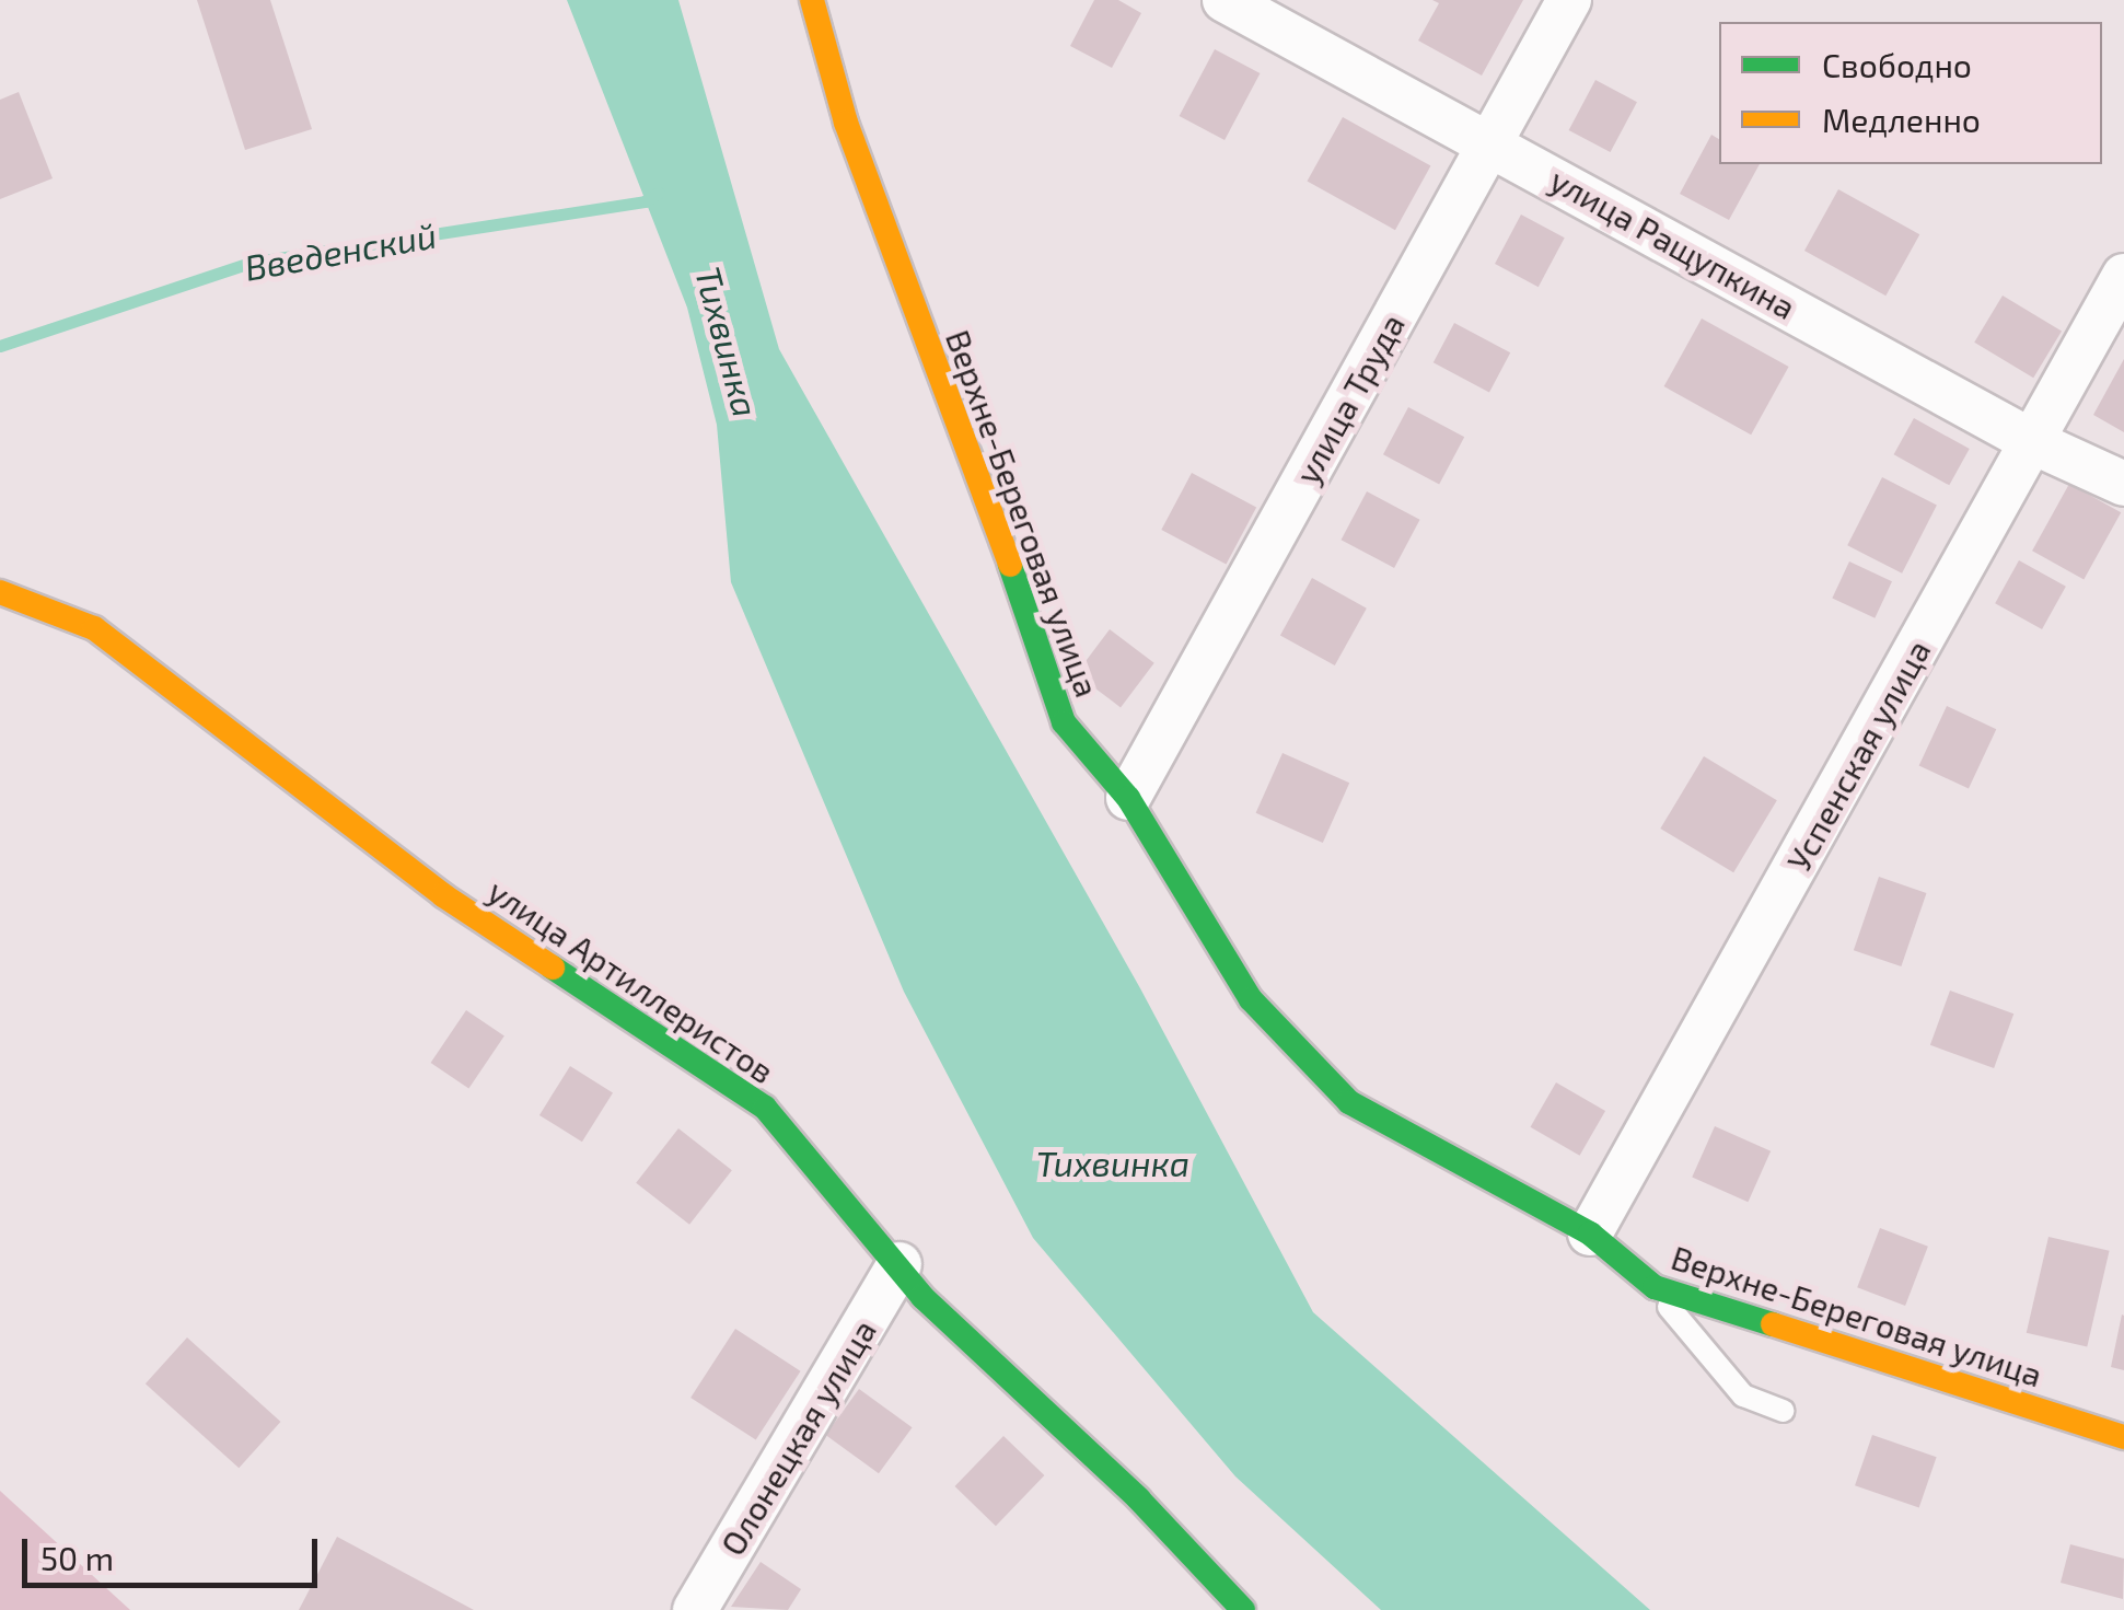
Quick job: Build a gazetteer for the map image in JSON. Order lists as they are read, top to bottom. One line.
{"streets":{"street":["улица Ращупкина","улица Труда","Верхне-Береговая улица","Успенская улица","улица Артиллеристов","Олонецкая улица"]},"crossings":[["улица Ращупкина","улица Труда"],["улица Ращупкина","Успенская улица"],["улица Труда","Верхне-Береговая улица"],["Верхне-Береговая улица","Успенская улица"],["улица Артиллеристов","Олонецкая улица"]],"water":["Введенский","Тихвинка"],"legend":["Свободно","Медленно"],"scale_bar":"50 m"}
